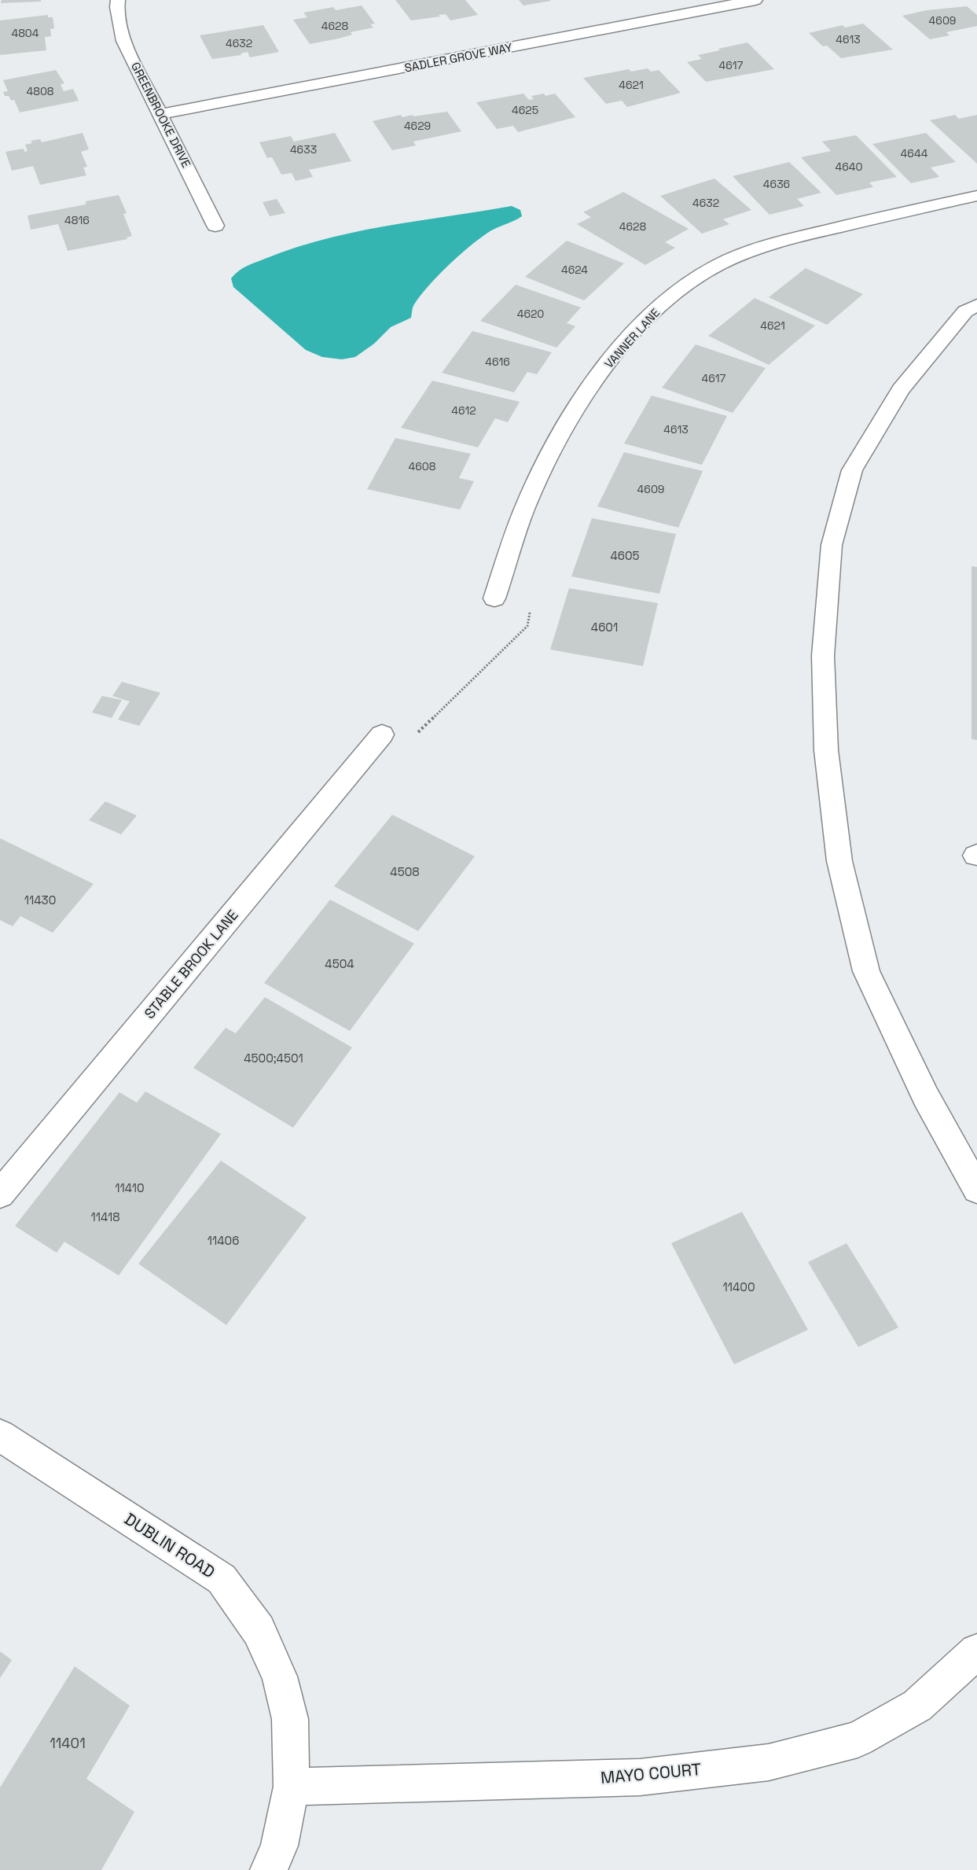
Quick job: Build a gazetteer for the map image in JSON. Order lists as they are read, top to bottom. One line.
{"streets":{"street":["SADLER GROVE WAY","GREENBROOKE DRIVE","VANNER LANE","STABLE BROOK LANE","DUBLIN ROAD","MAYO COURT"]},"crossings":[["SADLER GROVE WAY","GREENBROOKE DRIVE"],["DUBLIN ROAD","MAYO COURT"]],"house_numbers":["4609","4628","4804","4613","4632","4617","4621","4808","4625","4629","4633","4644","4640","4636","4632","4816","4628","4624","4620","4621","4616","4617","4612","4613","4608","4609","4605","4601","4508","11430","4504","4500;4501","11410","11418","11406","11400","11401"]}
